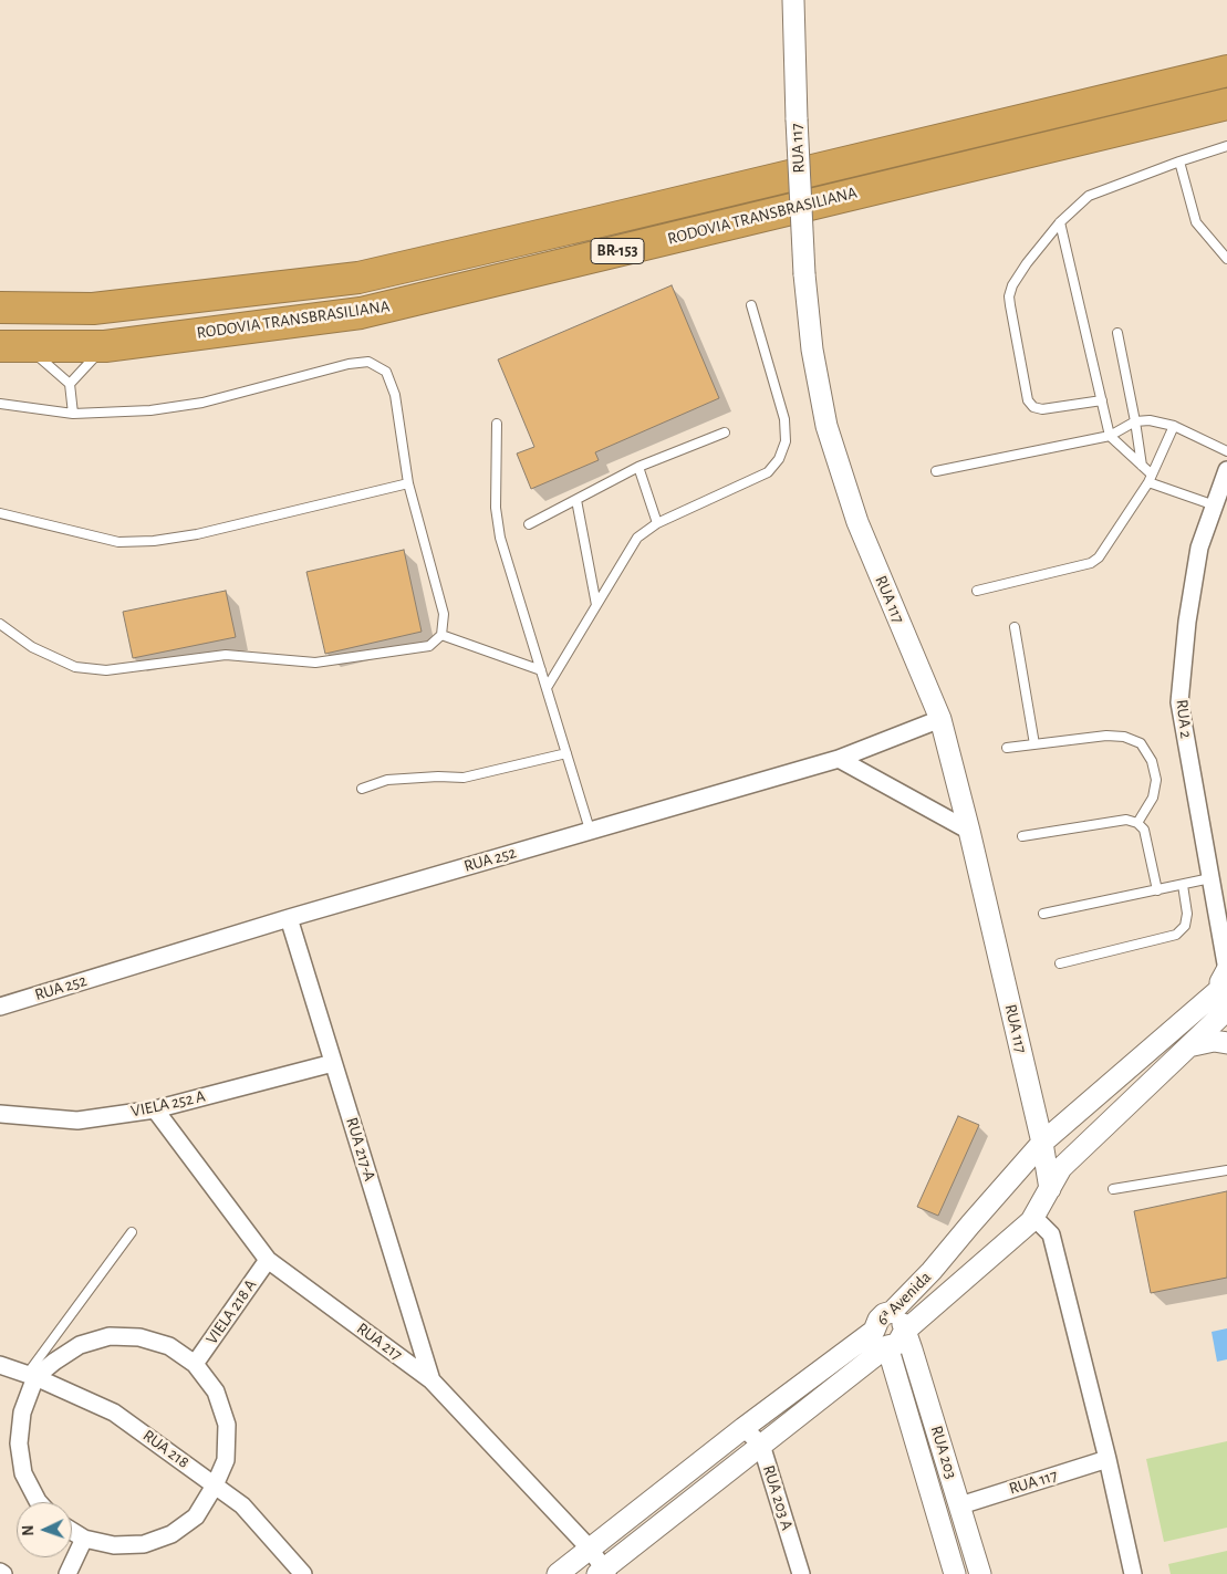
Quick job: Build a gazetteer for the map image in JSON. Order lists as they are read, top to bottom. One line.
{"streets":{"highway":["RODOVIA TRANSBRASILIANA","BR-153"],"street":["RUA 117","RUA 2","RUA 252","VIELA 252 A","RUA 217-A","6ª Avenida","VIELA 218 A","RUA 217","RUA 218","RUA 203","RUA 203 A"]},"crossings":[["RUA 117","RUA 252"],["RUA 117","6ª Avenida"],["RUA 117","RUA 203"],["RUA 2","6ª Avenida"],["RUA 252","RUA 217-A"],["VIELA 252 A","RUA 217-A"],["VIELA 252 A","RUA 217"],["RUA 217-A","RUA 217"],["6ª Avenida","RUA 217"],["6ª Avenida","RUA 203"],["6ª Avenida","RUA 203 A"],["VIELA 218 A","RUA 217"]],"north":"left"}
